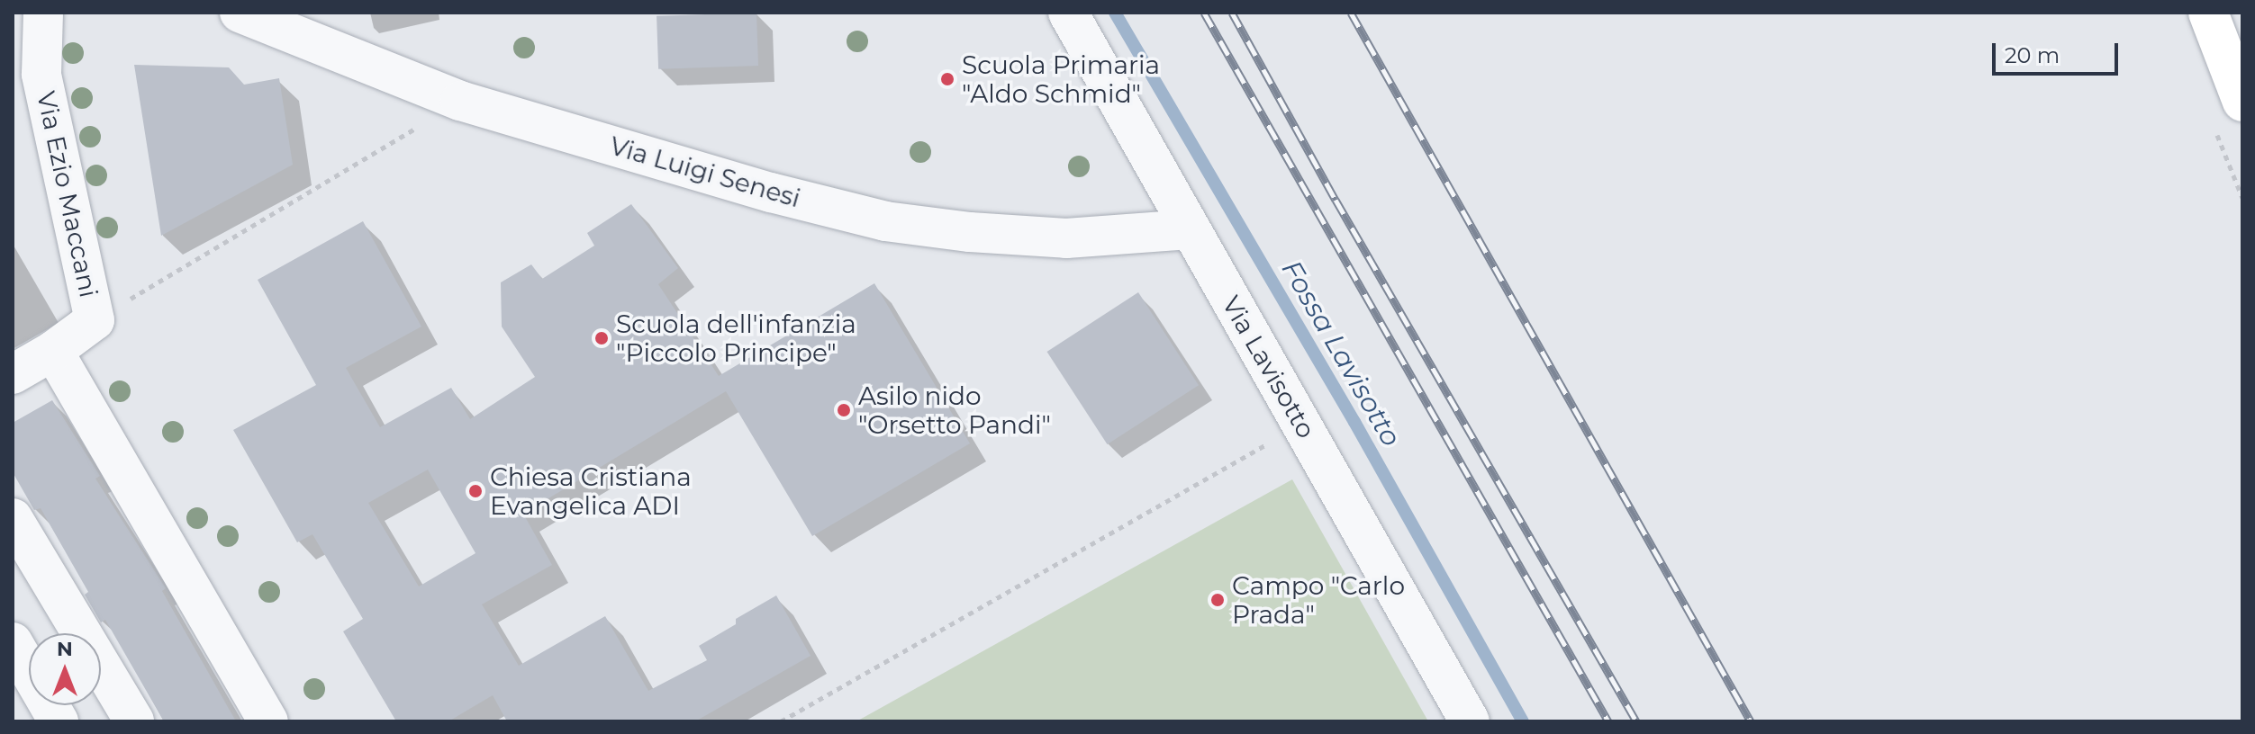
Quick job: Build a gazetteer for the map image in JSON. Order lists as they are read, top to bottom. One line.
{"streets":{"street":["Via Luigi Senesi","Via Ezio Maccani","Via Lavisotto"]},"crossings":[["Via Luigi Senesi","Via Lavisotto"]],"water":["Fossa Lavisotto"],"places":["Scuola Primaria \"Aldo Schmid\"","Scuola dell'infanzia \"Piccolo Principe\"","Asilo nido \"Orsetto Pandi\"","Chiesa Cristiana Evangelica ADI","Campo \"Carlo Prada\""],"scale_bar":"20 m","north":"top"}
